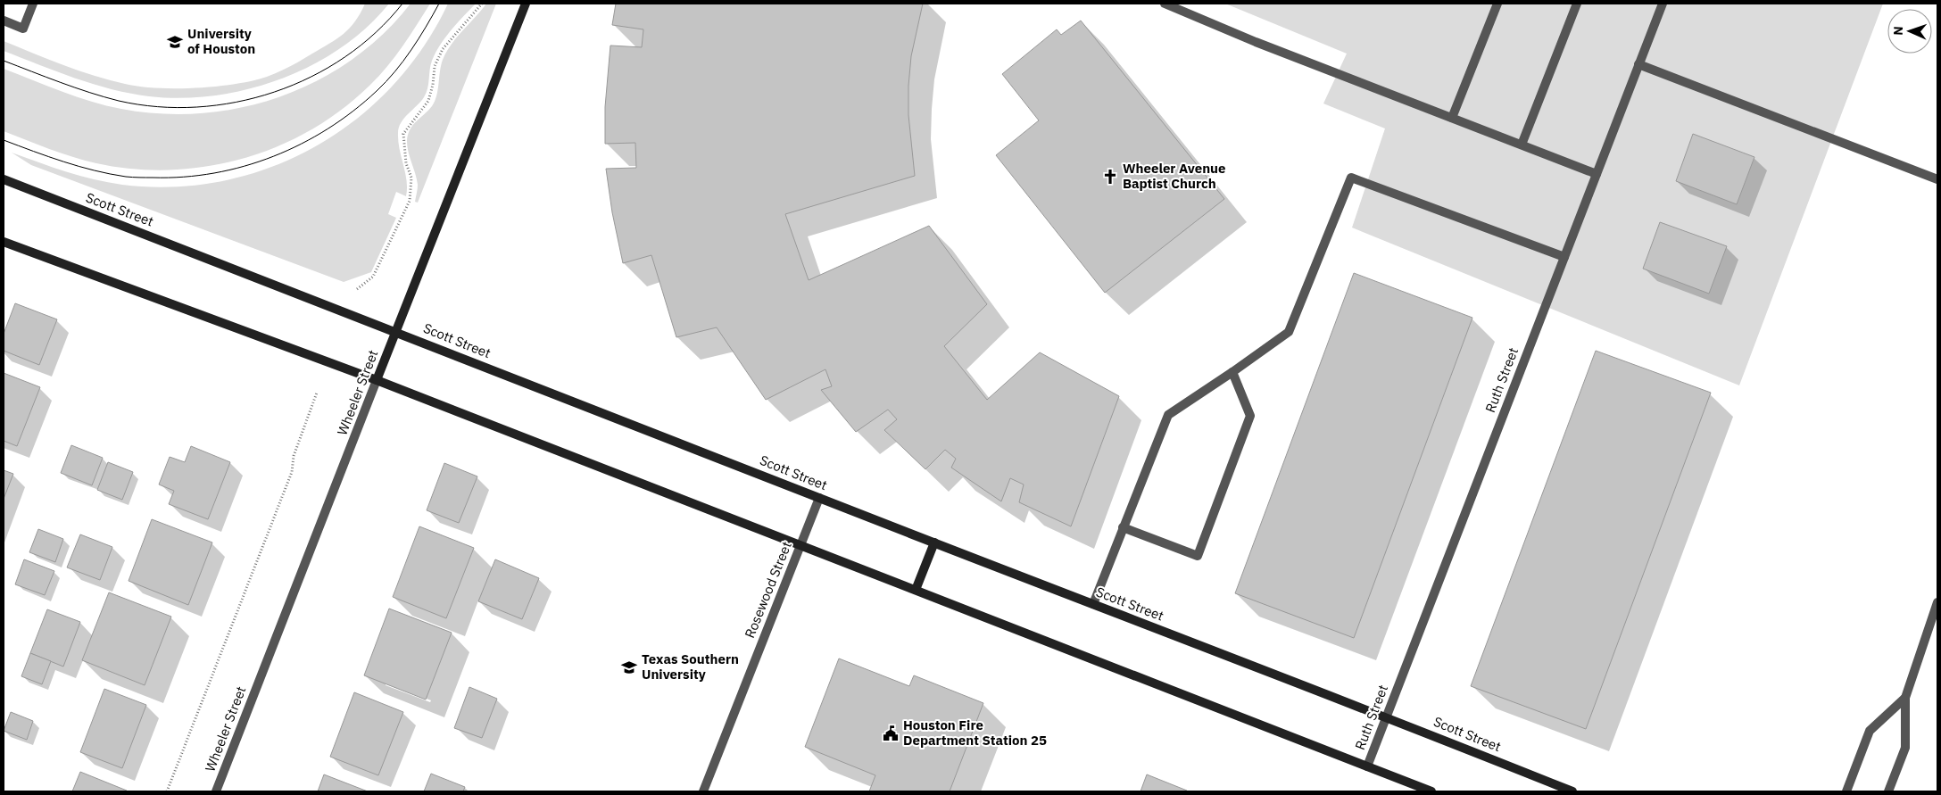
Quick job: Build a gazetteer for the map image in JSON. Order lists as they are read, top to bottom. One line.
{"streets":{"main road":["Scott Street","Wheeler Street"],"street":["Ruth Street","Rosewood Street"]},"crossings":[["Scott Street","Ruth Street"],["Scott Street","Wheeler Street"],["Scott Street","Rosewood Street"]],"places":{"school or university":["University of Houston","Texas Southern University"],"church":["Wheeler Avenue Baptist Church"],"public building":["Houston Fire Department Station 25"]},"north":"left"}
